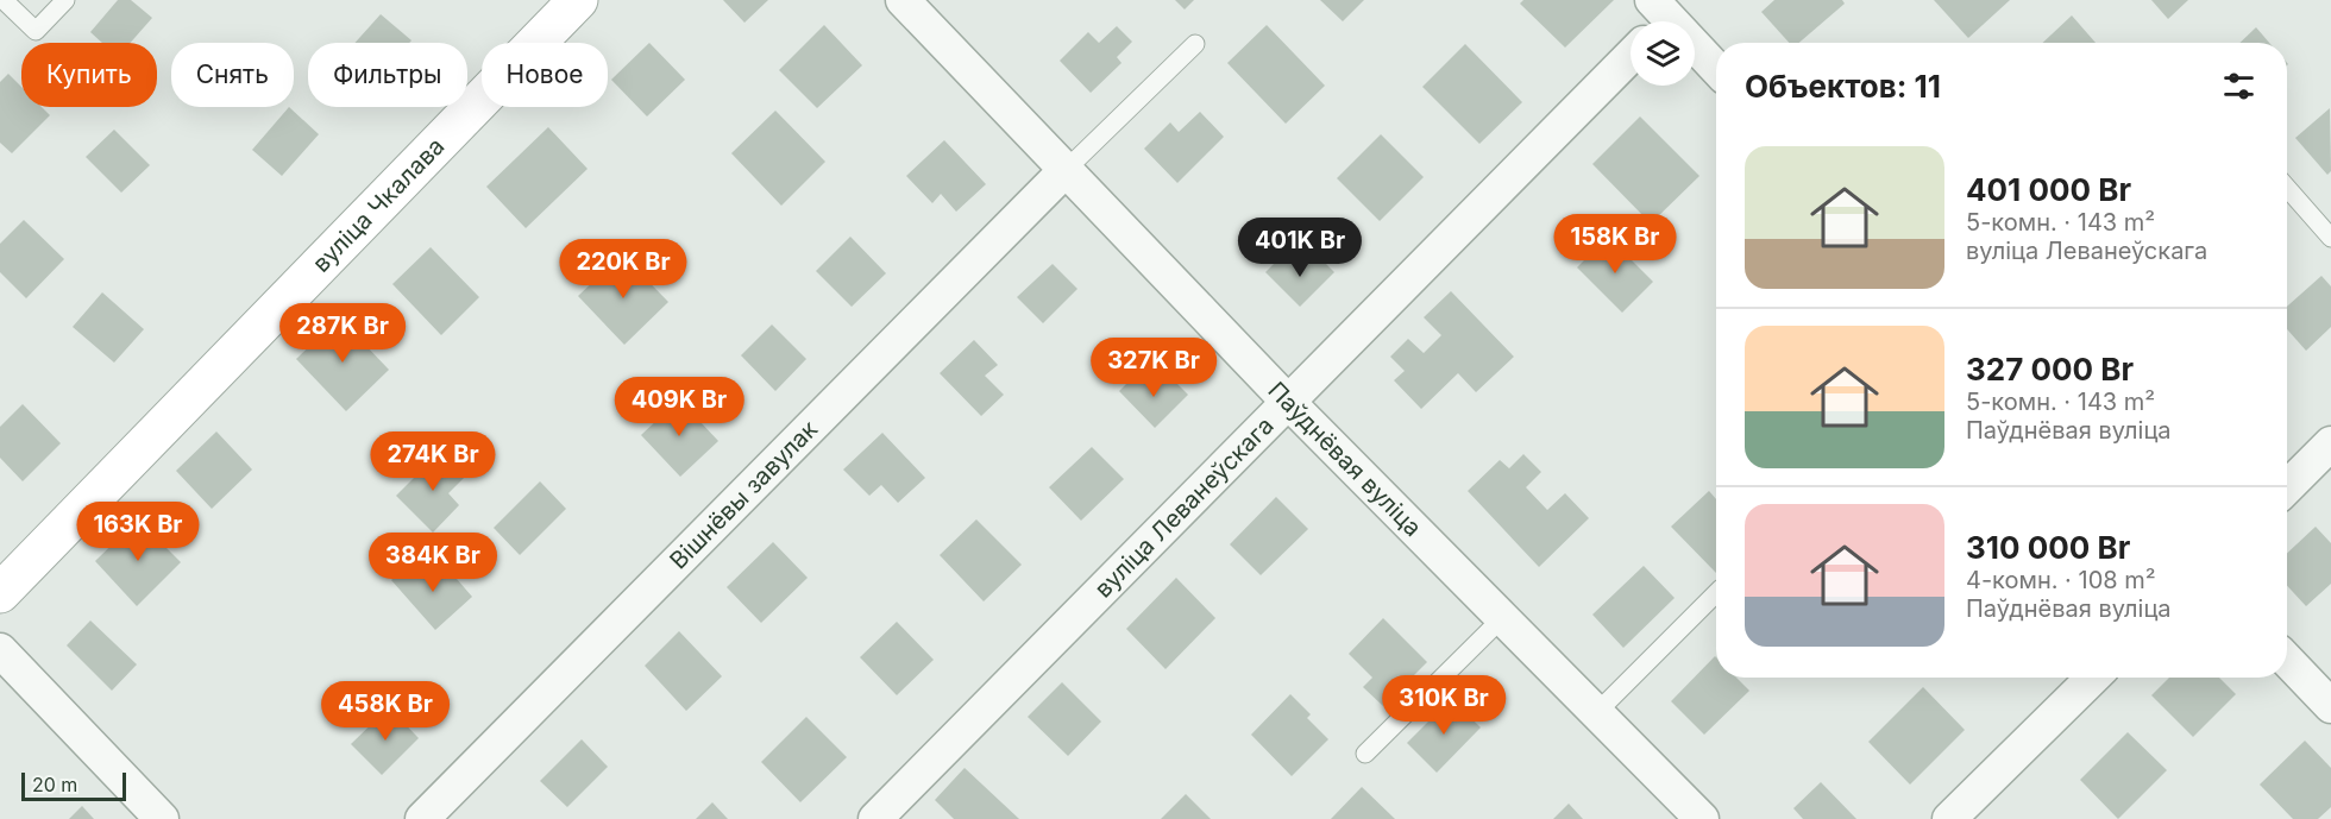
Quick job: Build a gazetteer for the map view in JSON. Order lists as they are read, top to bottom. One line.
{"streets":{"main road":["вуліца Чкалава"],"street":["Паўднёвая вуліца","Вішнёвы завулак","вуліца Леванеўскага"]},"crossings":[["Паўднёвая вуліца","Вішнёвы завулак"],["Паўднёвая вуліца","вуліца Леванеўскага"]],"scale_bar":"20 m","page":{"chip":["Купить","Снять","Фильтры","Новое"],"heading":"Объектов: 11","list":[{"name":"401 000 Br","note":"5-комн. · 143 m² · вуліца Леванеўскага"},{"name":"327 000 Br","note":"5-комн. · 143 m² · Паўднёвая вуліца"},{"name":"310 000 Br","note":"4-комн. · 108 m² · Паўднёвая вуліца"}],"price":["158K Br","401K Br","220K Br","287K Br","327K Br","409K Br","274K Br","163K Br","384K Br","310K Br","458K Br"],"scale":"20 m"}}
